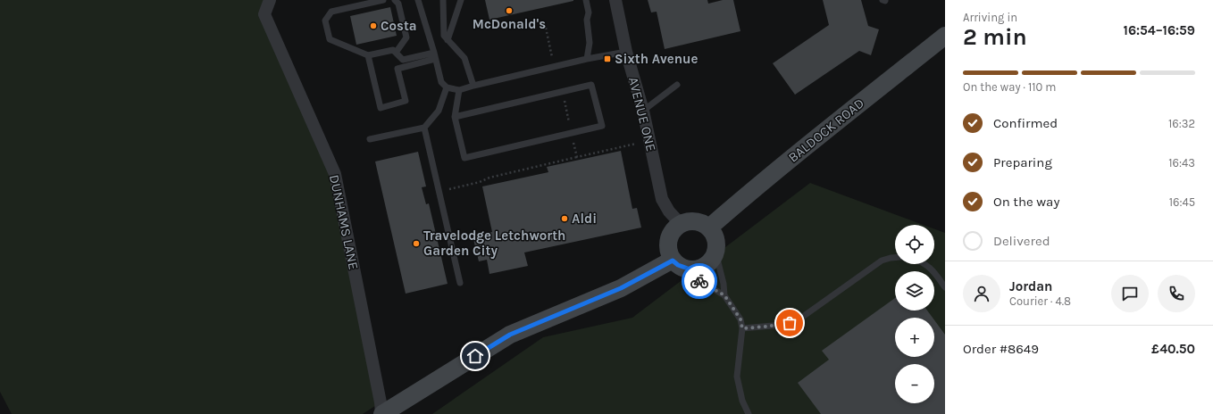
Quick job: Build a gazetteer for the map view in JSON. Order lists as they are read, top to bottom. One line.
{"streets":{"main road":["BALDOCK ROAD"],"street":["AVENUE ONE","DUNHAMS LANE"]},"crossings":[["AVENUE ONE","BALDOCK ROAD"]],"places":{"other":["McDonald's","Costa","Aldi","Travelodge Letchworth Garden City"],"transit":["Sixth Avenue"]},"page":{"heading":["2 min","Arriving in","16:54–16:59"],"panel":["Jordan","Courier · 4.8","Order #8649","£40.50"],"bar":"On the way · 110 m","list":[["Confirmed","16:32"],["Preparing","16:43"],["On the way","16:45"],"Delivered"],"map_buttons":["+","−"]}}
